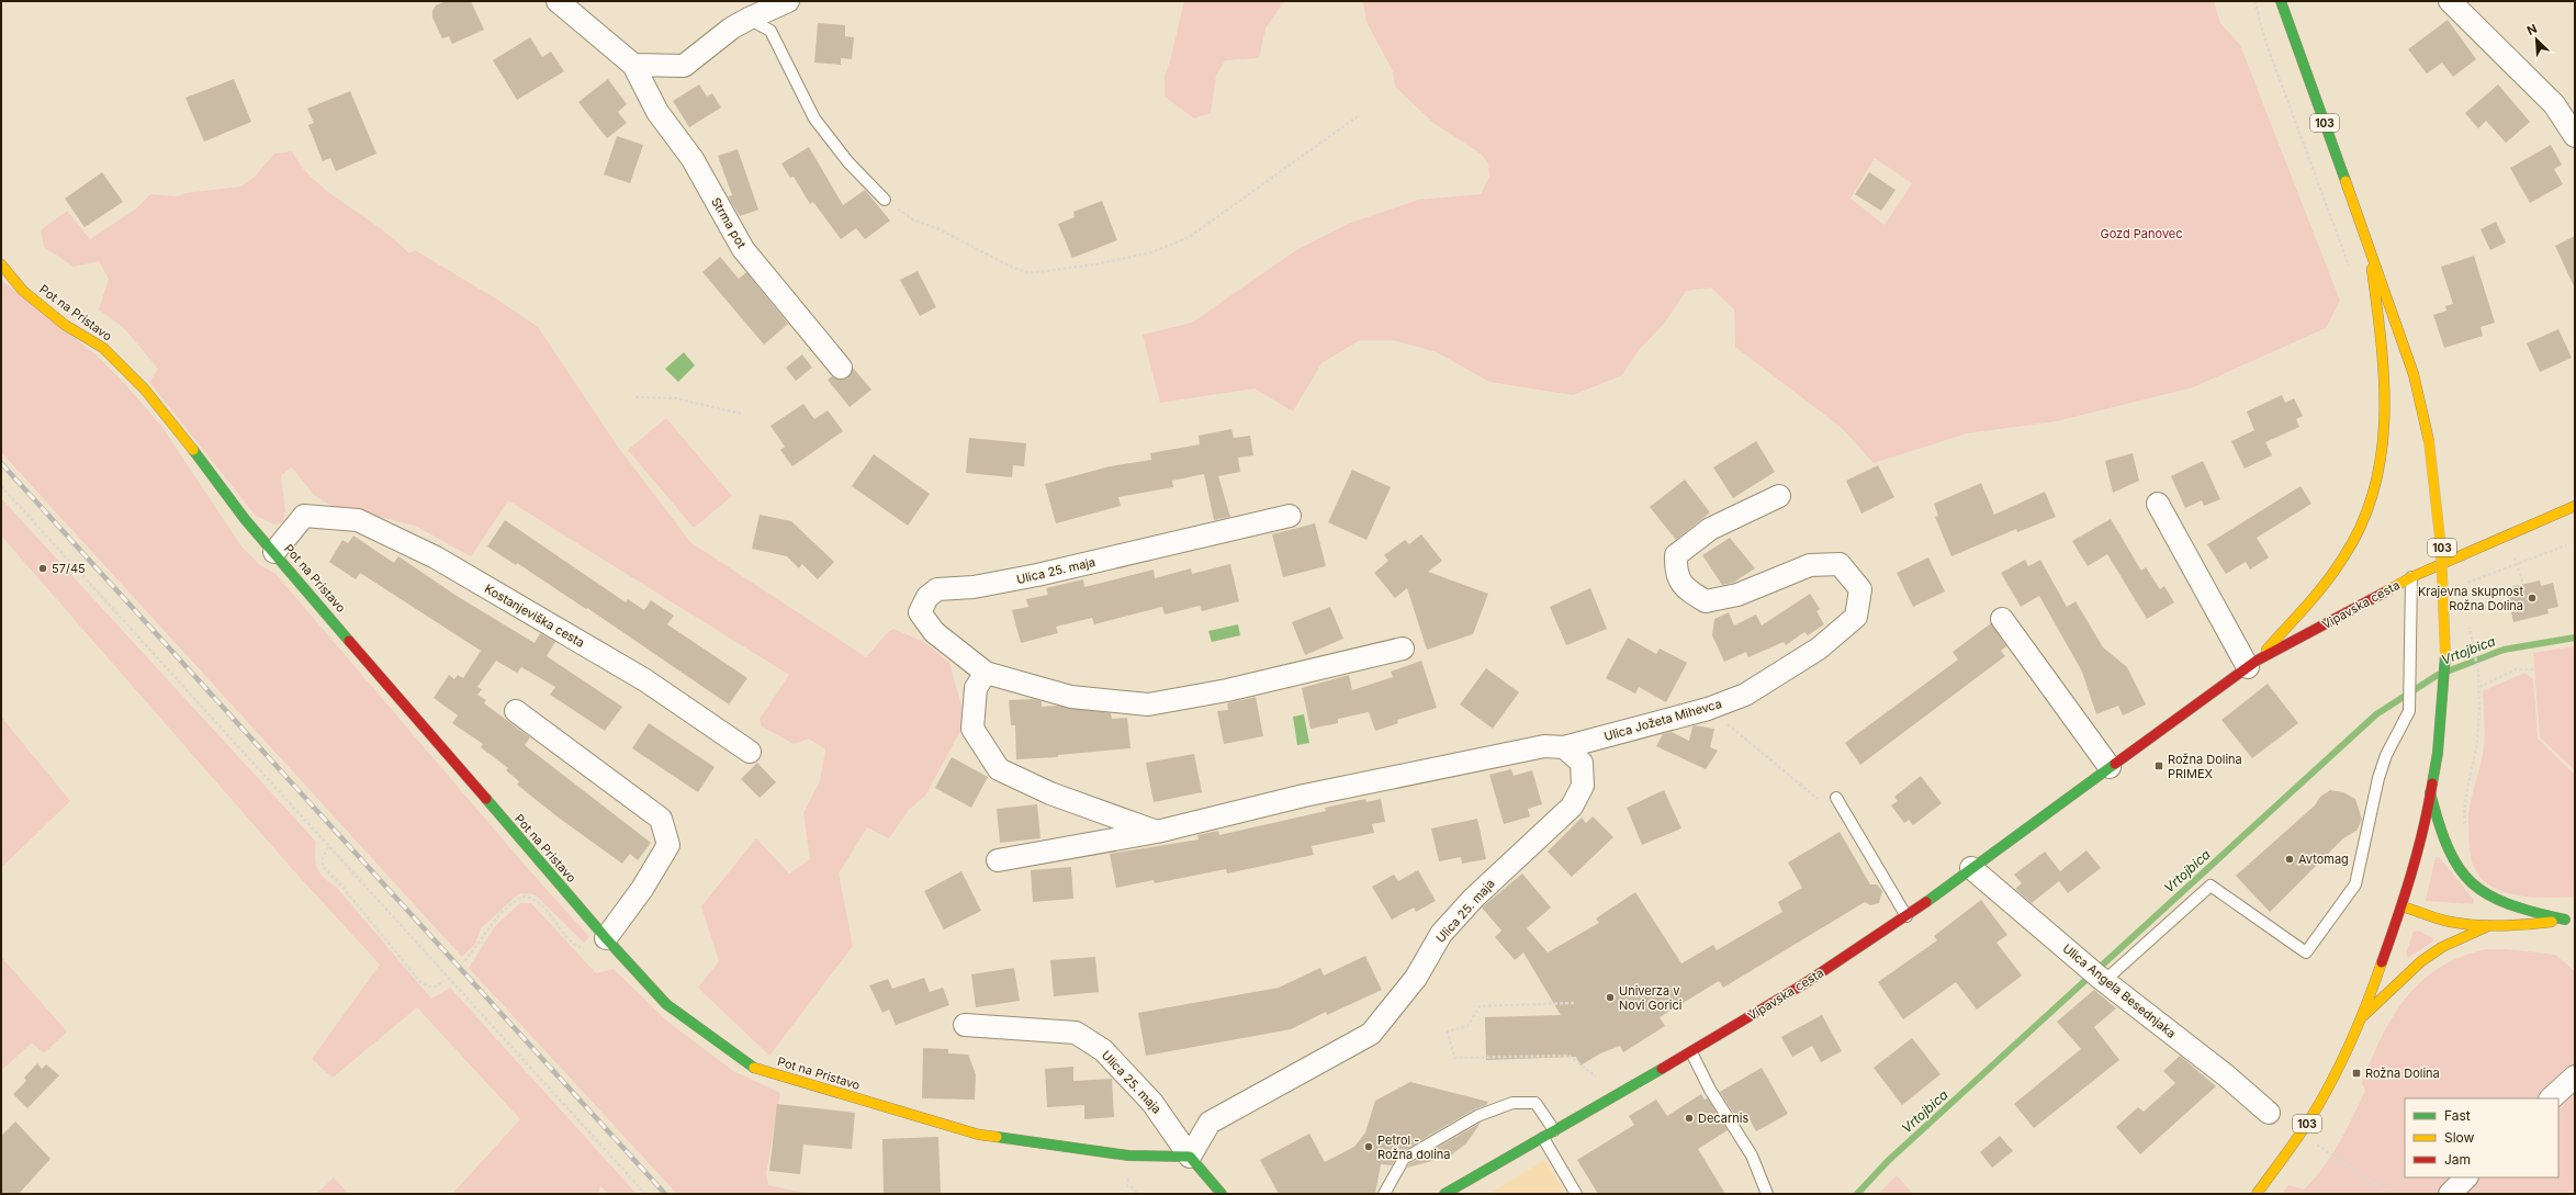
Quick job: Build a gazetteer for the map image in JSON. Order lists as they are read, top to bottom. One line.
{"streets":{"main road":["103","Pot na Pristavo","Vipavska cesta"],"street":["Strma pot","Ulica 25. maja","Kostanjeviška cesta","Ulica Jožeta Mihevca","Ulica Angela Besednjaka"]},"crossings":[["Pot na Pristavo","Ulica 25. maja"],["Pot na Pristavo","Kostanjeviška cesta"],["Ulica 25. maja","Ulica Jožeta Mihevca"],["Vipavska cesta","Ulica Angela Besednjaka"]],"water":["Vrtojbica"],"parks":["Gozd Panovec"],"places":{"other":["57/45","Krajevna skupnost Rožna Dolina","Avtomag","Univerza v Novi Gorici","Decarnis","Petrol - Rožna dolina"],"transit":["Rožna Dolina PRIMEX","Rožna Dolina"]},"legend":["Fast","Slow","Jam"],"north":"top left"}
